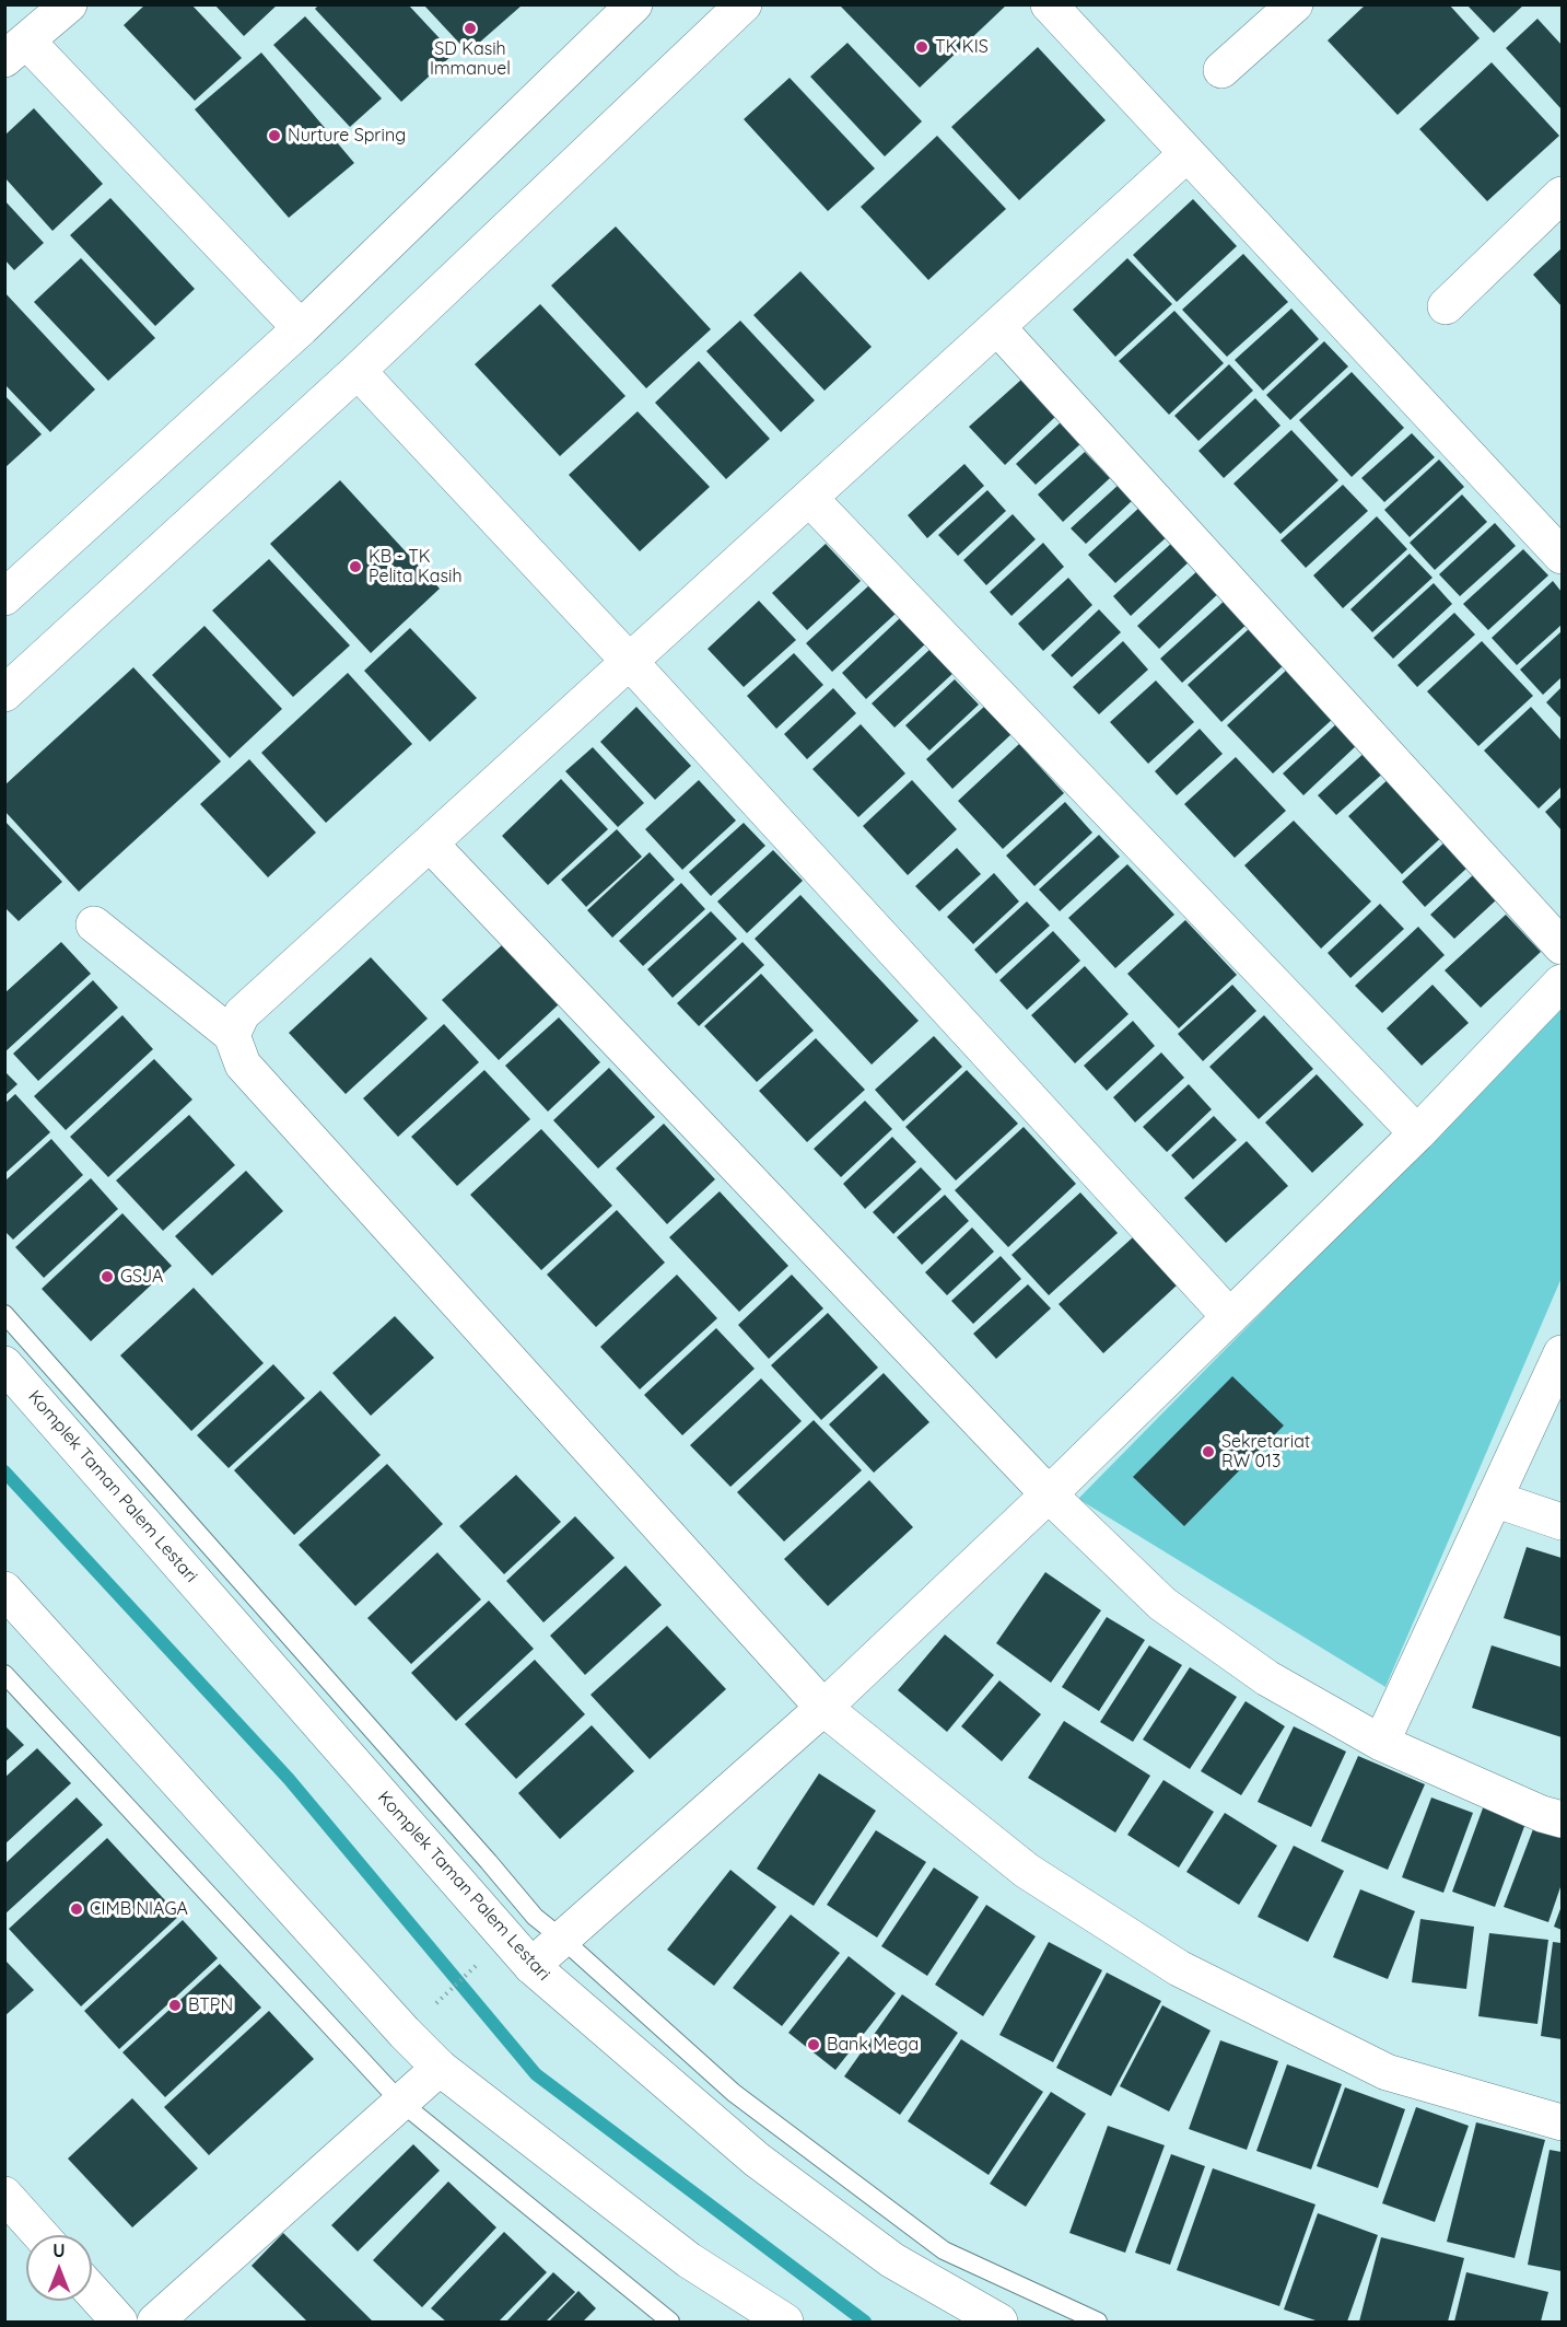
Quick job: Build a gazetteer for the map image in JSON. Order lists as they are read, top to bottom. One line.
{"streets":{"street":["Komplek Taman Palem Lestari"]},"places":["SD Kasih Immanuel","TK KIS","Nurture Spring","KB - TK Pelita Kasih","GSJA","Sekretariat RW 013","CIMB NIAGA","BTPN","Bank Mega"],"north":"top"}
